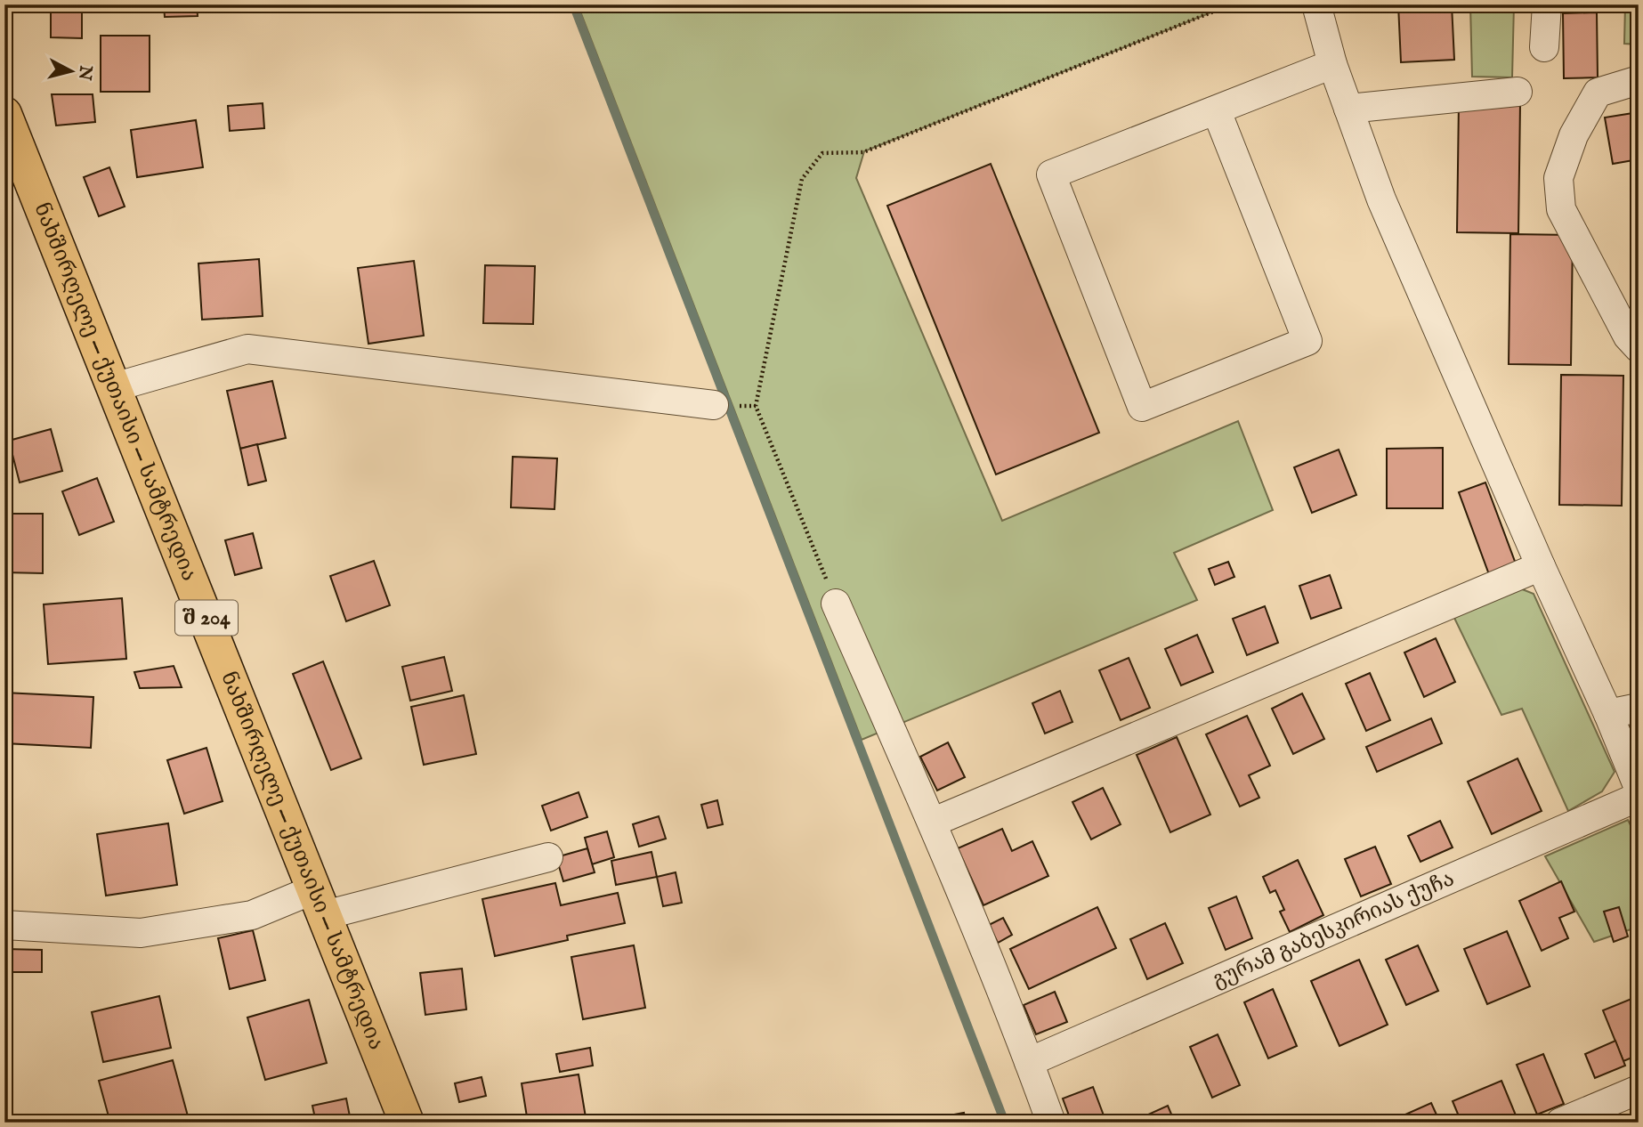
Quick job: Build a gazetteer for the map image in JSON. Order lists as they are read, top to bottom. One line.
{"streets":{"main road":["ნახშირღელე — ქუთაისი — სამტრედია","შ 204"],"street":["გურამ გაბესკირიას ქუჩა"]},"north":"right"}
